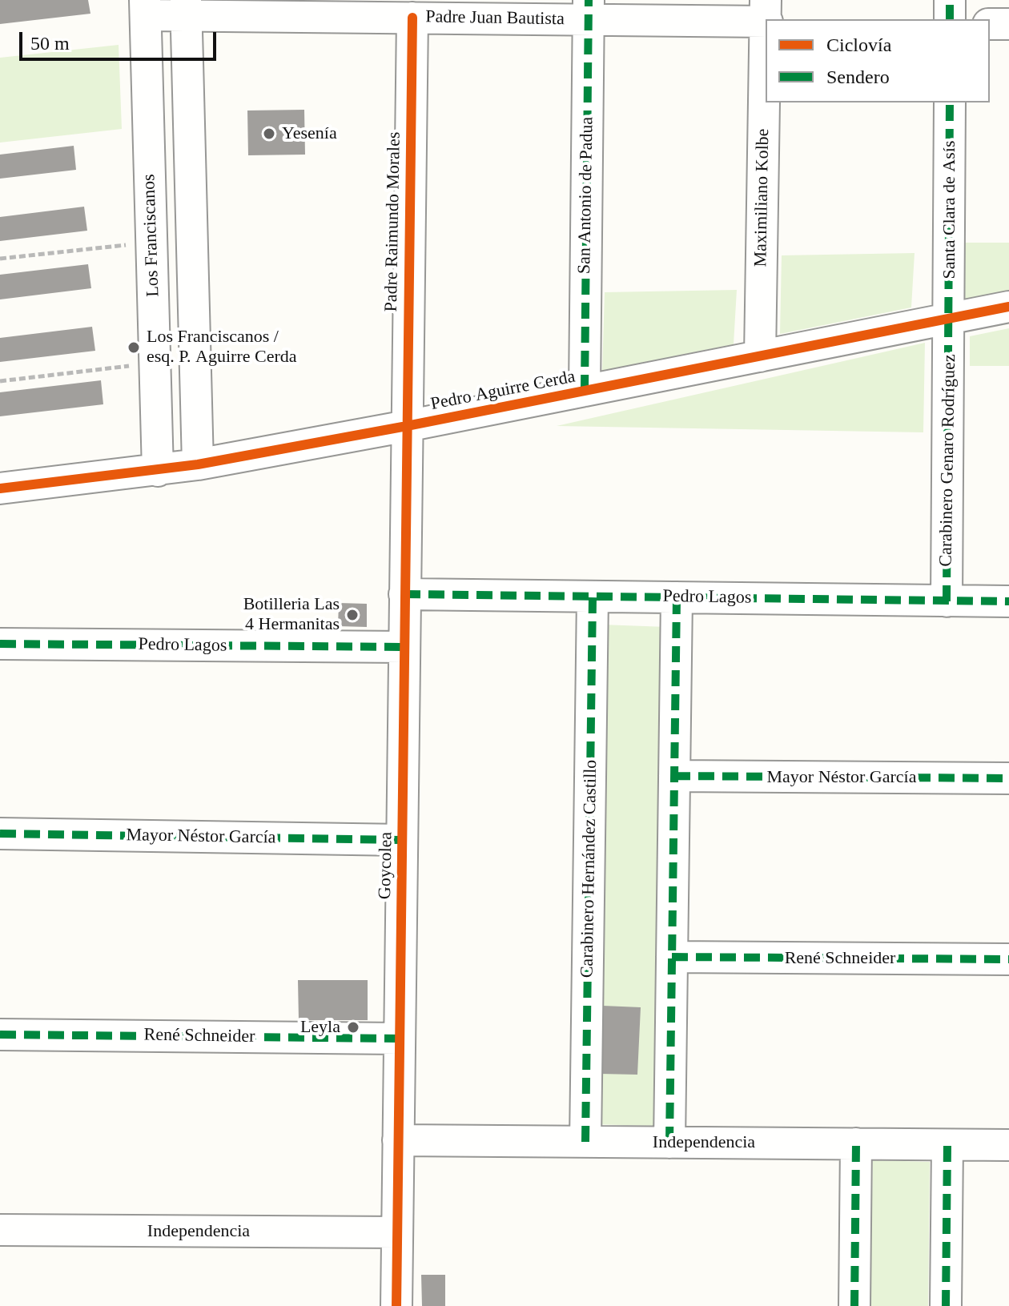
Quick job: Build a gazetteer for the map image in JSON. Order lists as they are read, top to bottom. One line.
{"streets":{"street":["Padre Juan Bautista","San Antonio de Padua","Maximiliano Kolbe","Santa Clara de Asís","Padre Raimundo Morales","Los Franciscanos","Pedro Aguirre Cerda","Carabinero Genaro Rodríguez","Pedro Lagos","Mayor Néstor García","Goycolea","Carabinero Hernández Castillo","René Schneider","Independencia"]},"crossings":[["Padre Juan Bautista","San Antonio de Padua"],["Padre Juan Bautista","Maximiliano Kolbe"],["Padre Juan Bautista","Padre Raimundo Morales"],["Padre Juan Bautista","Los Franciscanos"],["San Antonio de Padua","Pedro Aguirre Cerda"],["Maximiliano Kolbe","Pedro Aguirre Cerda"],["Santa Clara de Asís","Pedro Aguirre Cerda"],["Santa Clara de Asís","Carabinero Genaro Rodríguez"],["Padre Raimundo Morales","Pedro Aguirre Cerda"],["Padre Raimundo Morales","Goycolea"],["Los Franciscanos","Pedro Aguirre Cerda"],["Pedro Aguirre Cerda","Carabinero Genaro Rodríguez"],["Pedro Aguirre Cerda","Goycolea"],["Carabinero Genaro Rodríguez","Pedro Lagos"],["Pedro Lagos","Goycolea"],["Pedro Lagos","Carabinero Hernández Castillo"],["Mayor Néstor García","Goycolea"],["Goycolea","René Schneider"],["Goycolea","Independencia"],["Carabinero Hernández Castillo","Independencia"]],"places":["Yesenía","Los Franciscanos / esq. P. Aguirre Cerda","Botilleria Las 4 Hermanitas","Leyla"],"legend":["Ciclovía","Sendero"],"scale_bar":"50 m"}
